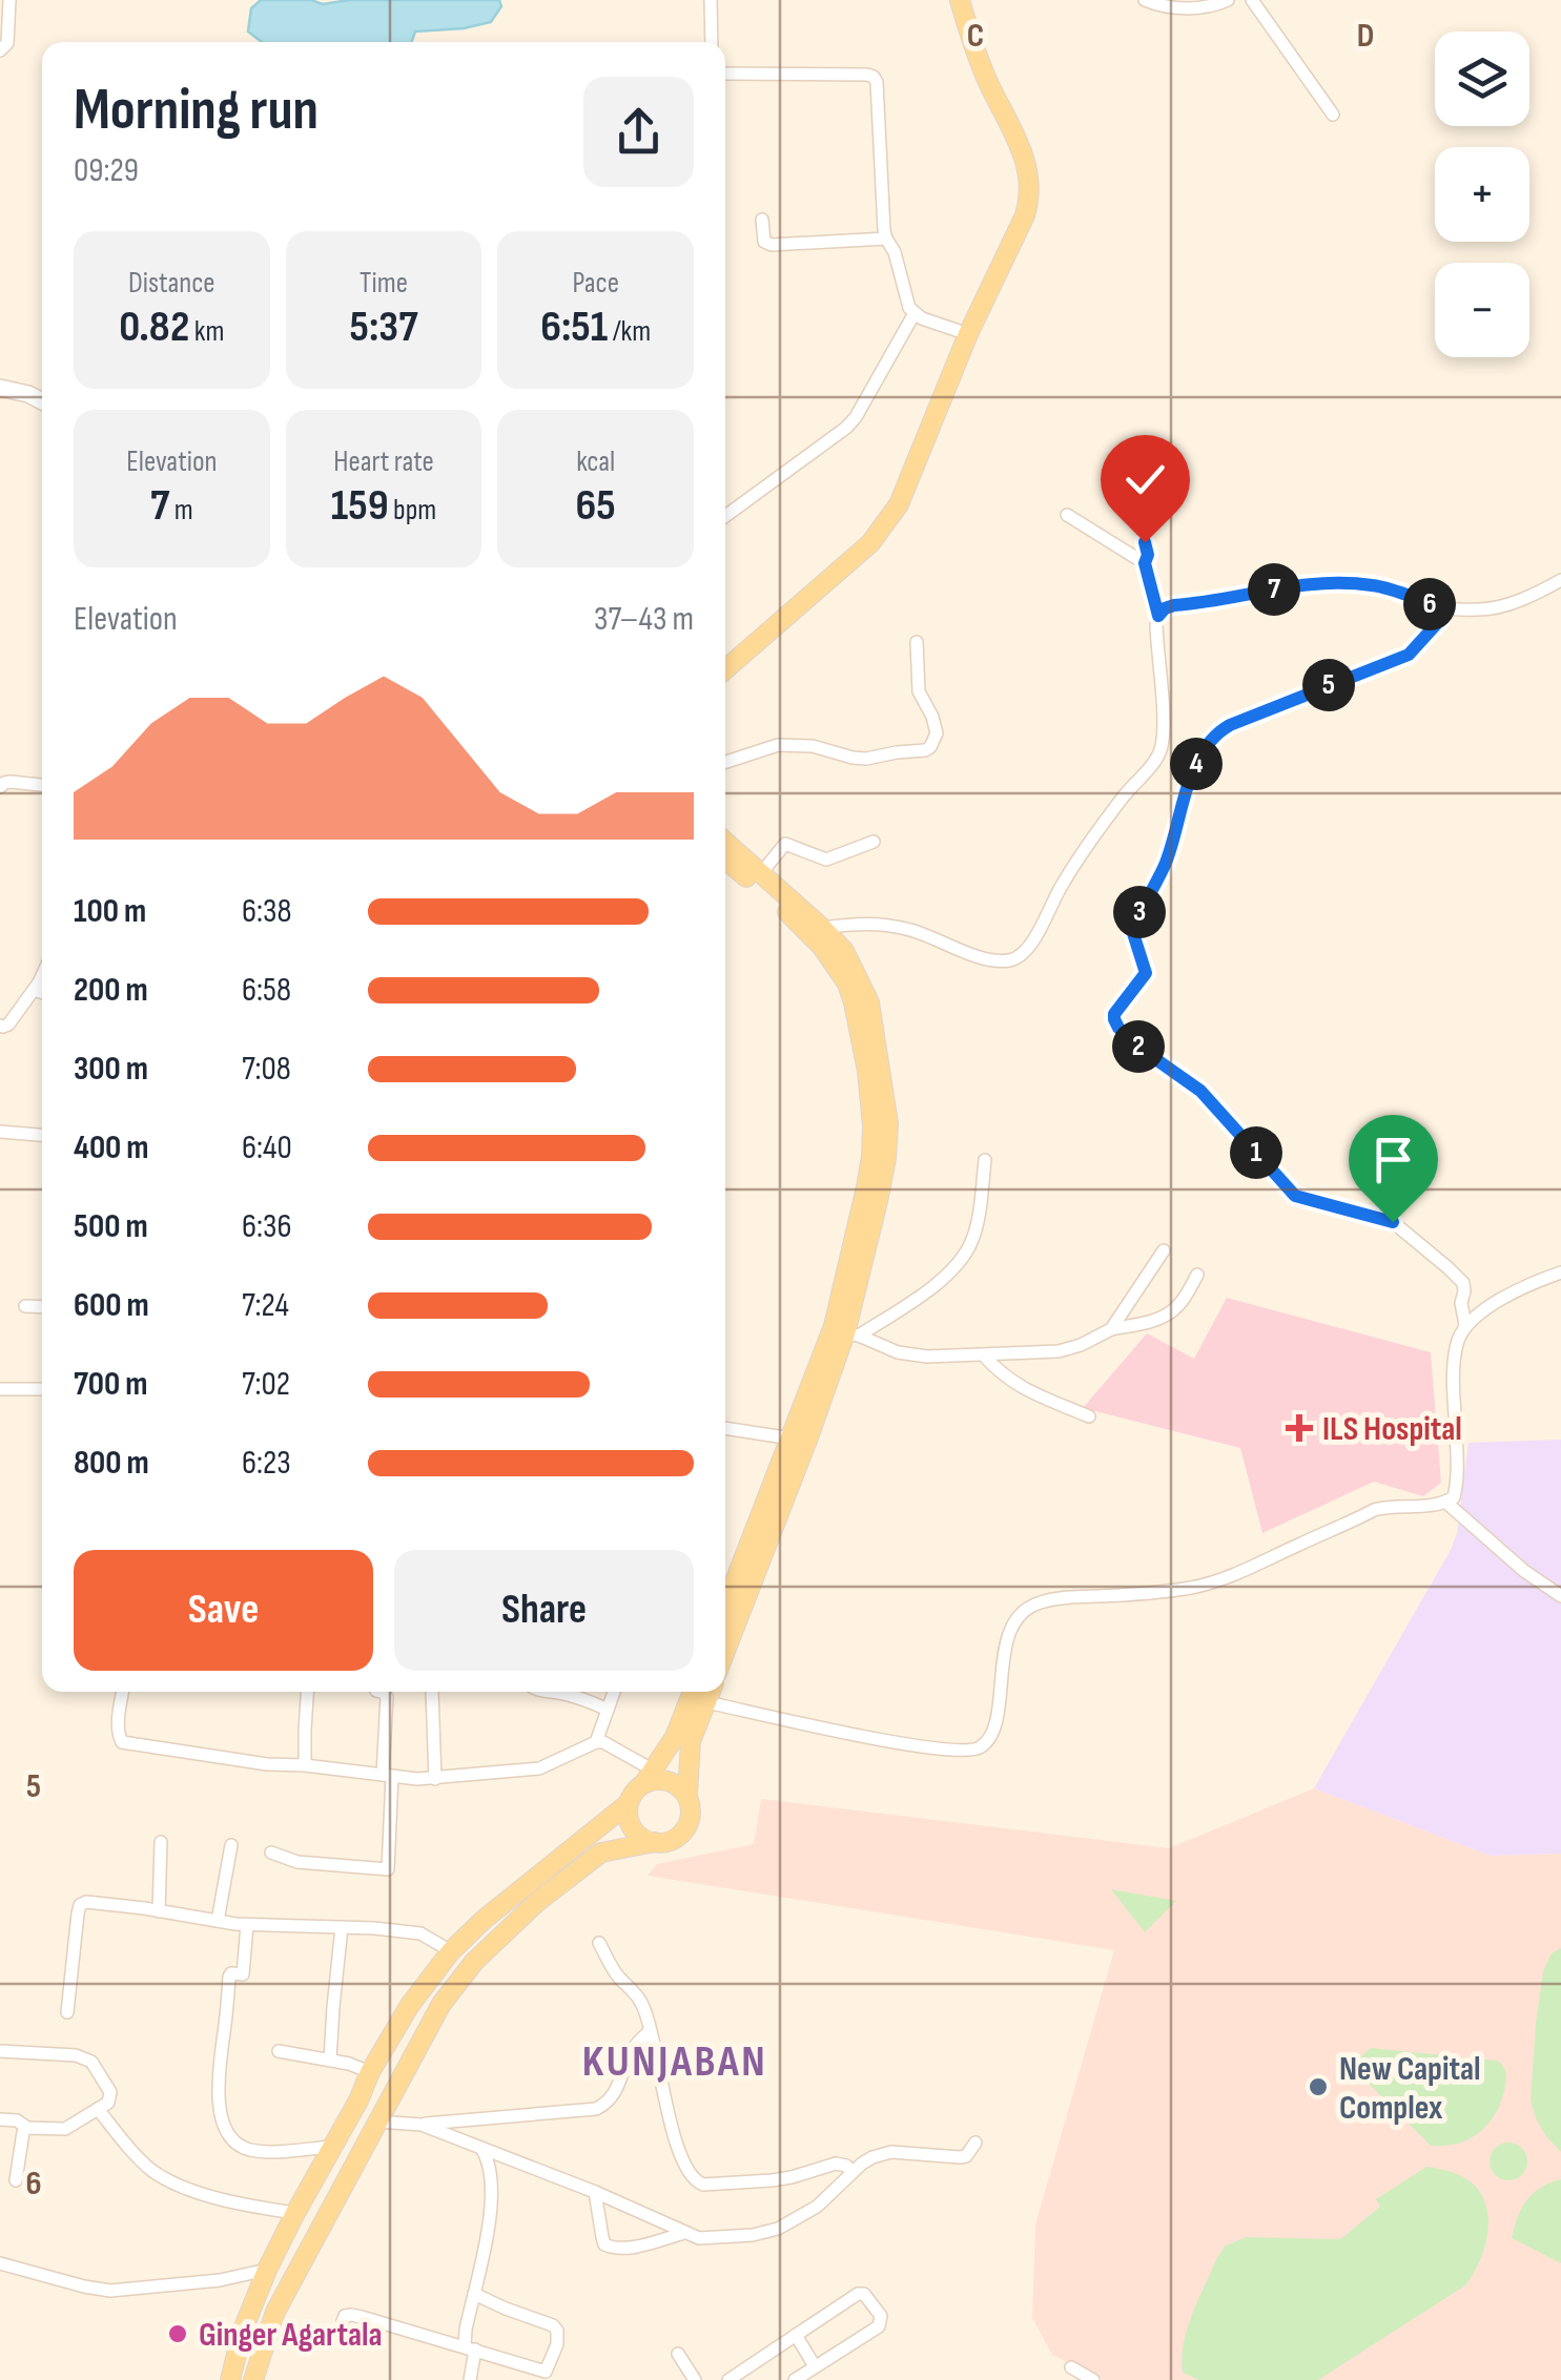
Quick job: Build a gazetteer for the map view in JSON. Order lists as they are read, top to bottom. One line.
{"districts":["KUNJABAN"],"places":{"health":["ILS Hospital"],"other":["New Capital Complex","Ginger Agartala"]},"page":{"map_buttons":["+","−"],"heading":["Morning run","09:29"],"stats":[["Distance","0.82 km"],["Time","5:37"],["Pace","6:51 /km"],["Elevation","7 m"],["Heart rate","159 bpm"],["kcal","65"]],"pins":["7","6","5","4","3","2","1"],"chart":["Elevation","37–43 m"],"list":[{"name":"100 m","note":"6:38"},{"name":"200 m","note":"6:58"},{"name":"300 m","note":"7:08"},{"name":"400 m","note":"6:40"},{"name":"500 m","note":"6:36"},{"name":"600 m","note":"7:24"},{"name":"700 m","note":"7:02"},{"name":"800 m","note":"6:23"}],"buttons":["Save","Share"]},"grid":{"columns":["C","D"],"rows":["5","6"]}}
